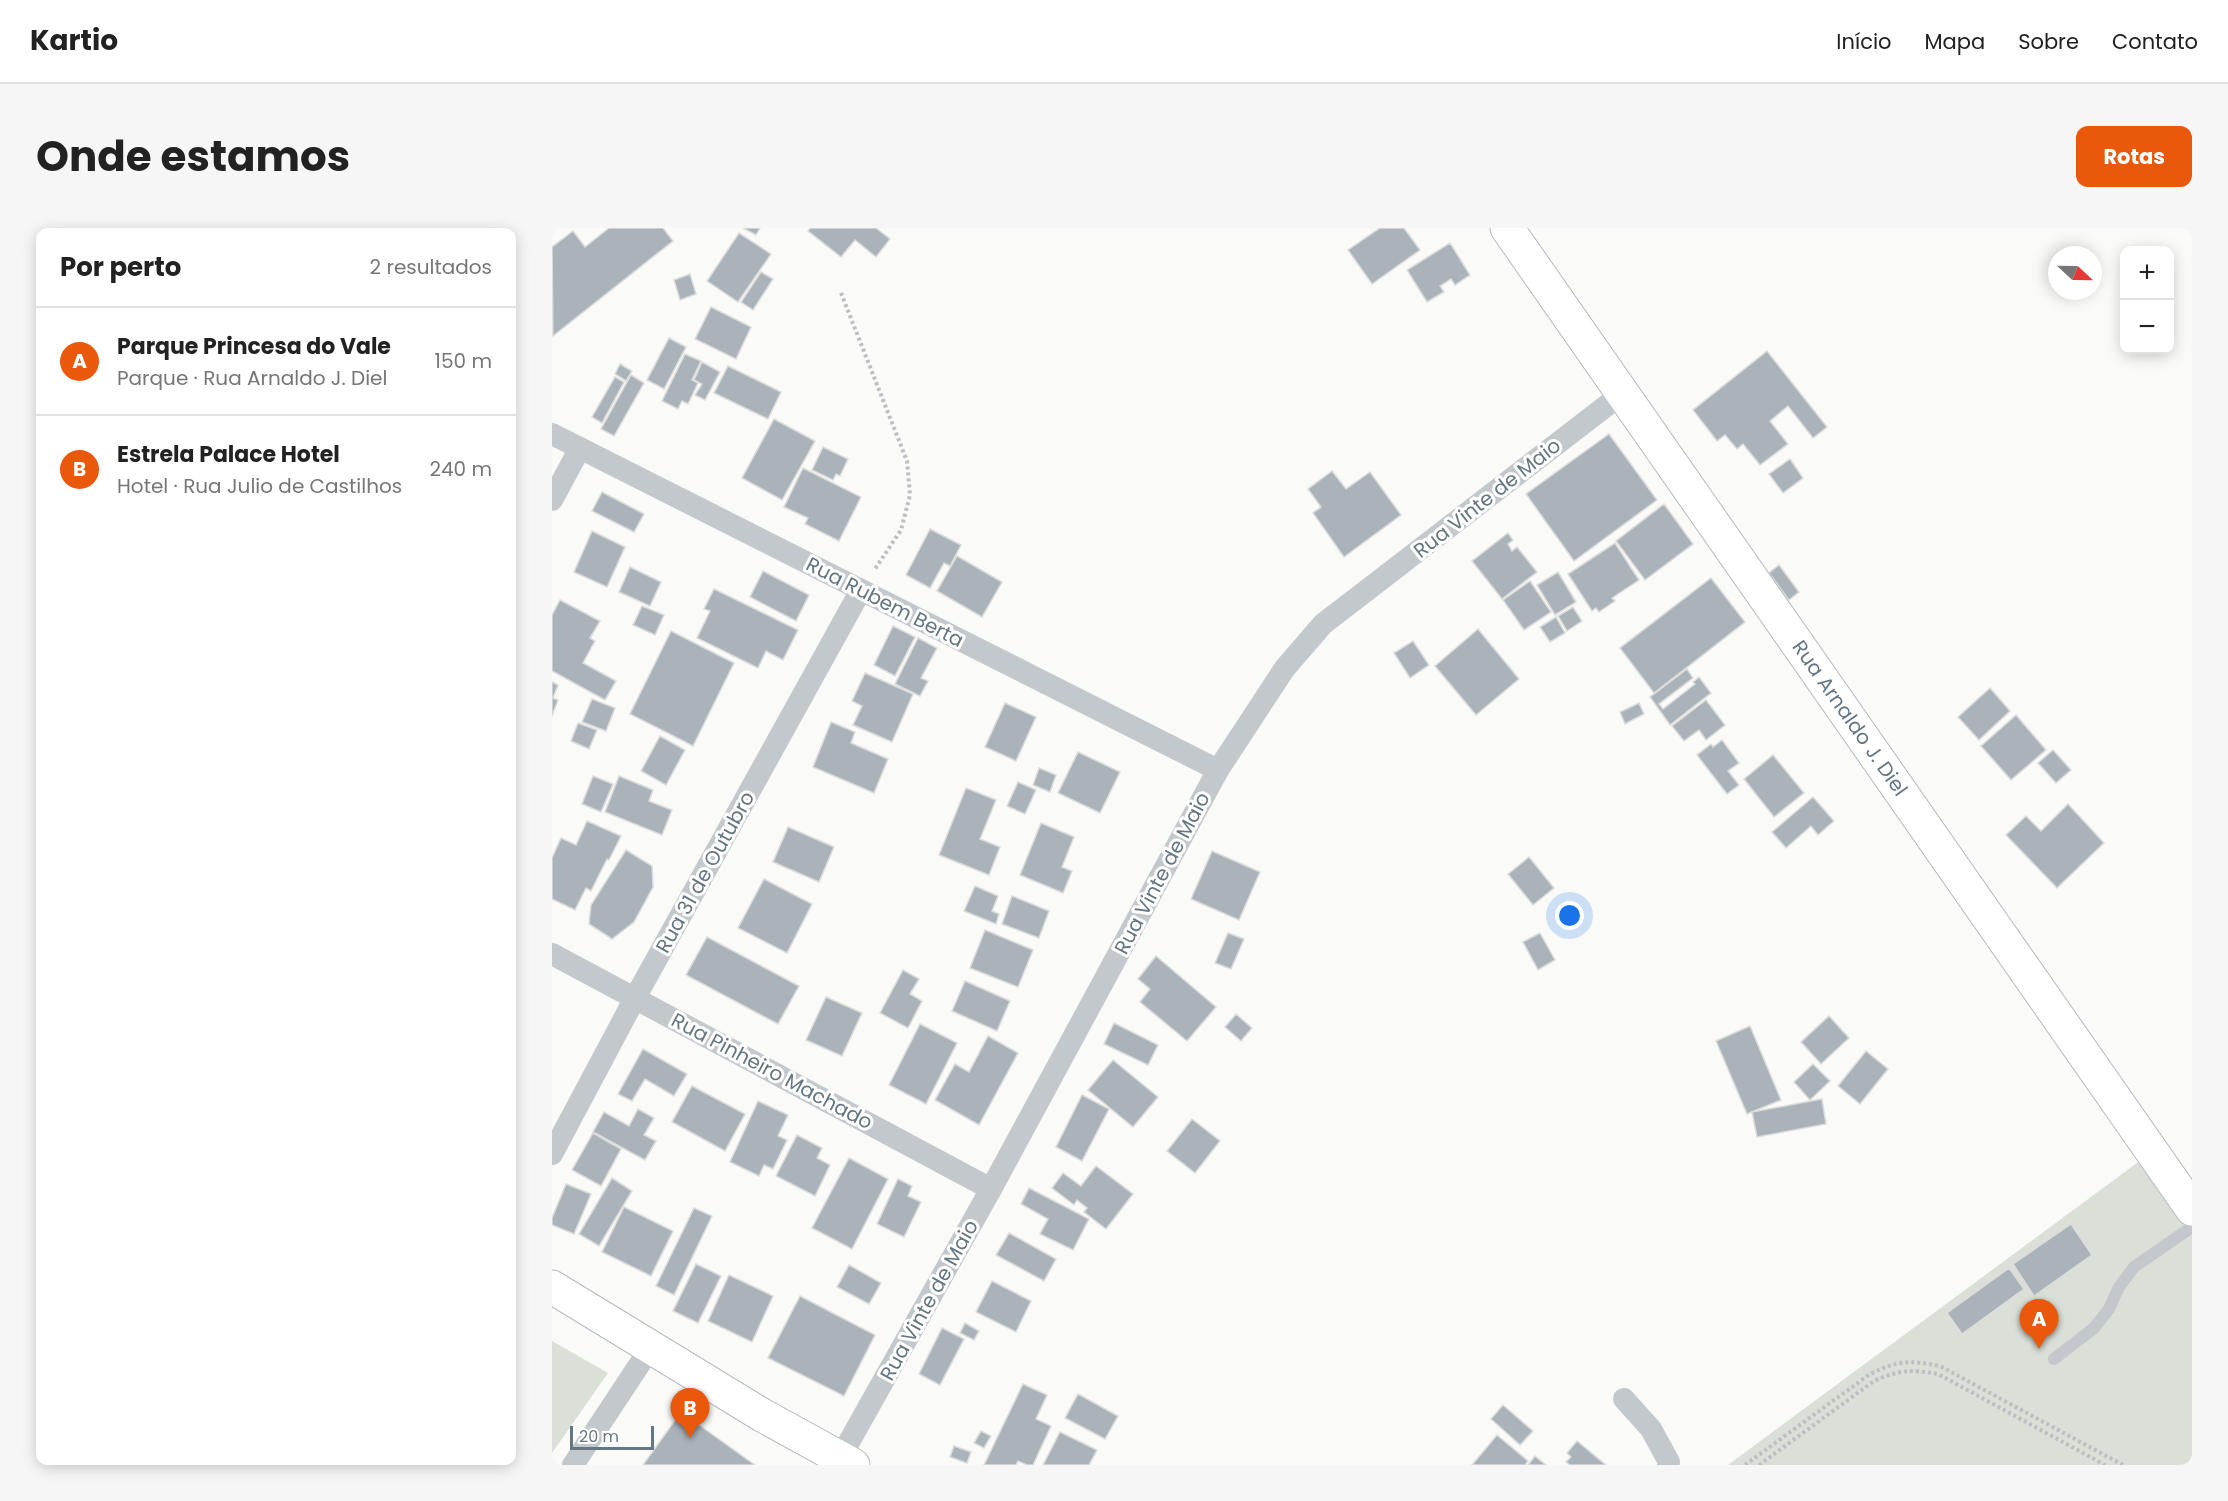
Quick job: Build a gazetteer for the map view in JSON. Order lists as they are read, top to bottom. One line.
{"streets":{"street":["Rua Vinte de Maio","Rua Rubem Berta","Rua Arnaldo J. Diel","Rua 31 de Outubro","Rua Pinheiro Machado"]},"crossings":[["Rua Vinte de Maio","Rua Rubem Berta"],["Rua Vinte de Maio","Rua Arnaldo J. Diel"],["Rua Vinte de Maio","Rua Pinheiro Machado"],["Rua Rubem Berta","Rua 31 de Outubro"],["Rua 31 de Outubro","Rua Pinheiro Machado"]],"scale_bar":"20 m","north":"right","page":{"header":"Kartio","nav":["Início","Mapa","Sobre","Contato"],"title":"Onde estamos","buttons":"Rotas","heading":["Por perto","2 resultados"],"map_buttons":["+","−"],"list":[{"mark":"A","name":"Parque Princesa do Vale","note":"Parque · Rua Arnaldo J. Diel","value":"150 m"},{"mark":"B","name":"Estrela Palace Hotel","note":"Hotel · Rua Julio de Castilhos","value":"240 m"}],"pins":["A","B"],"scale":"20 m"}}
